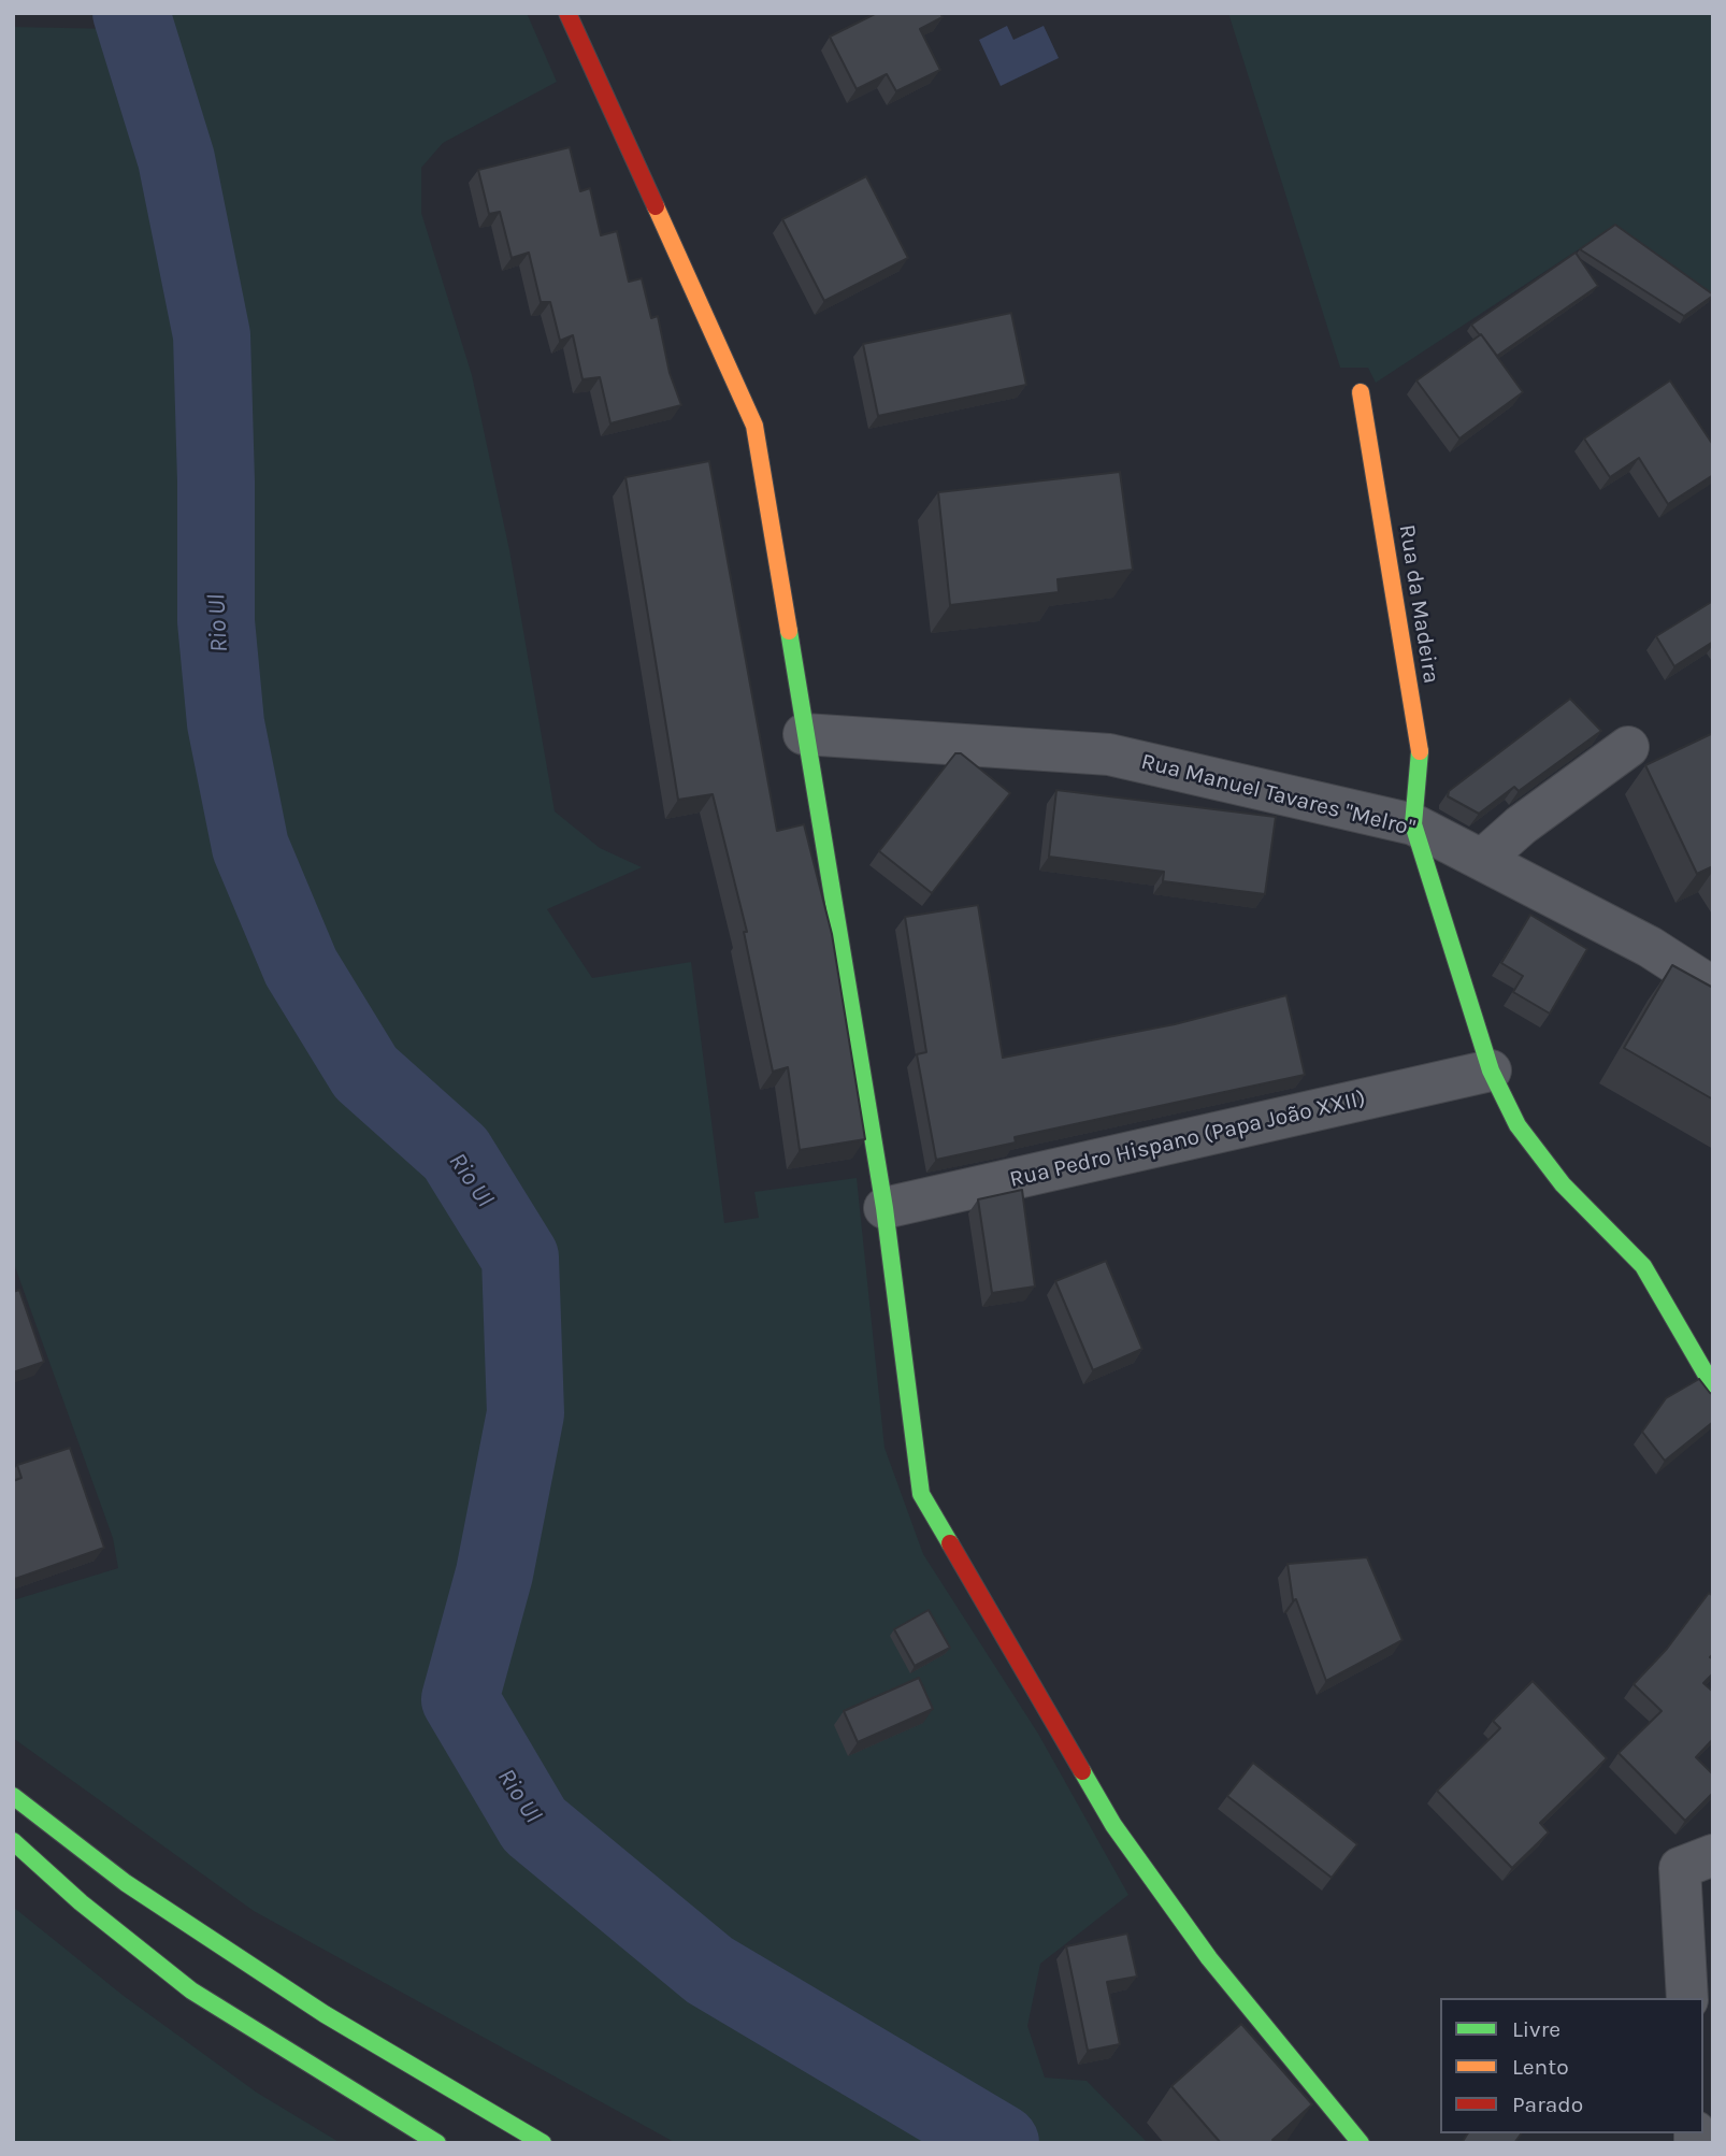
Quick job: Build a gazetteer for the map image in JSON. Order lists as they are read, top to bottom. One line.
{"streets":{"main road":["Rua da Madeira"],"street":["Rua Manuel Tavares \"Melro\"","Rua Pedro Hispano (Papa João XXII)"]},"crossings":[["Rua da Madeira","Rua Manuel Tavares \"Melro\""]],"water":["Rio Ul"],"legend":["Livre","Lento","Parado"]}
